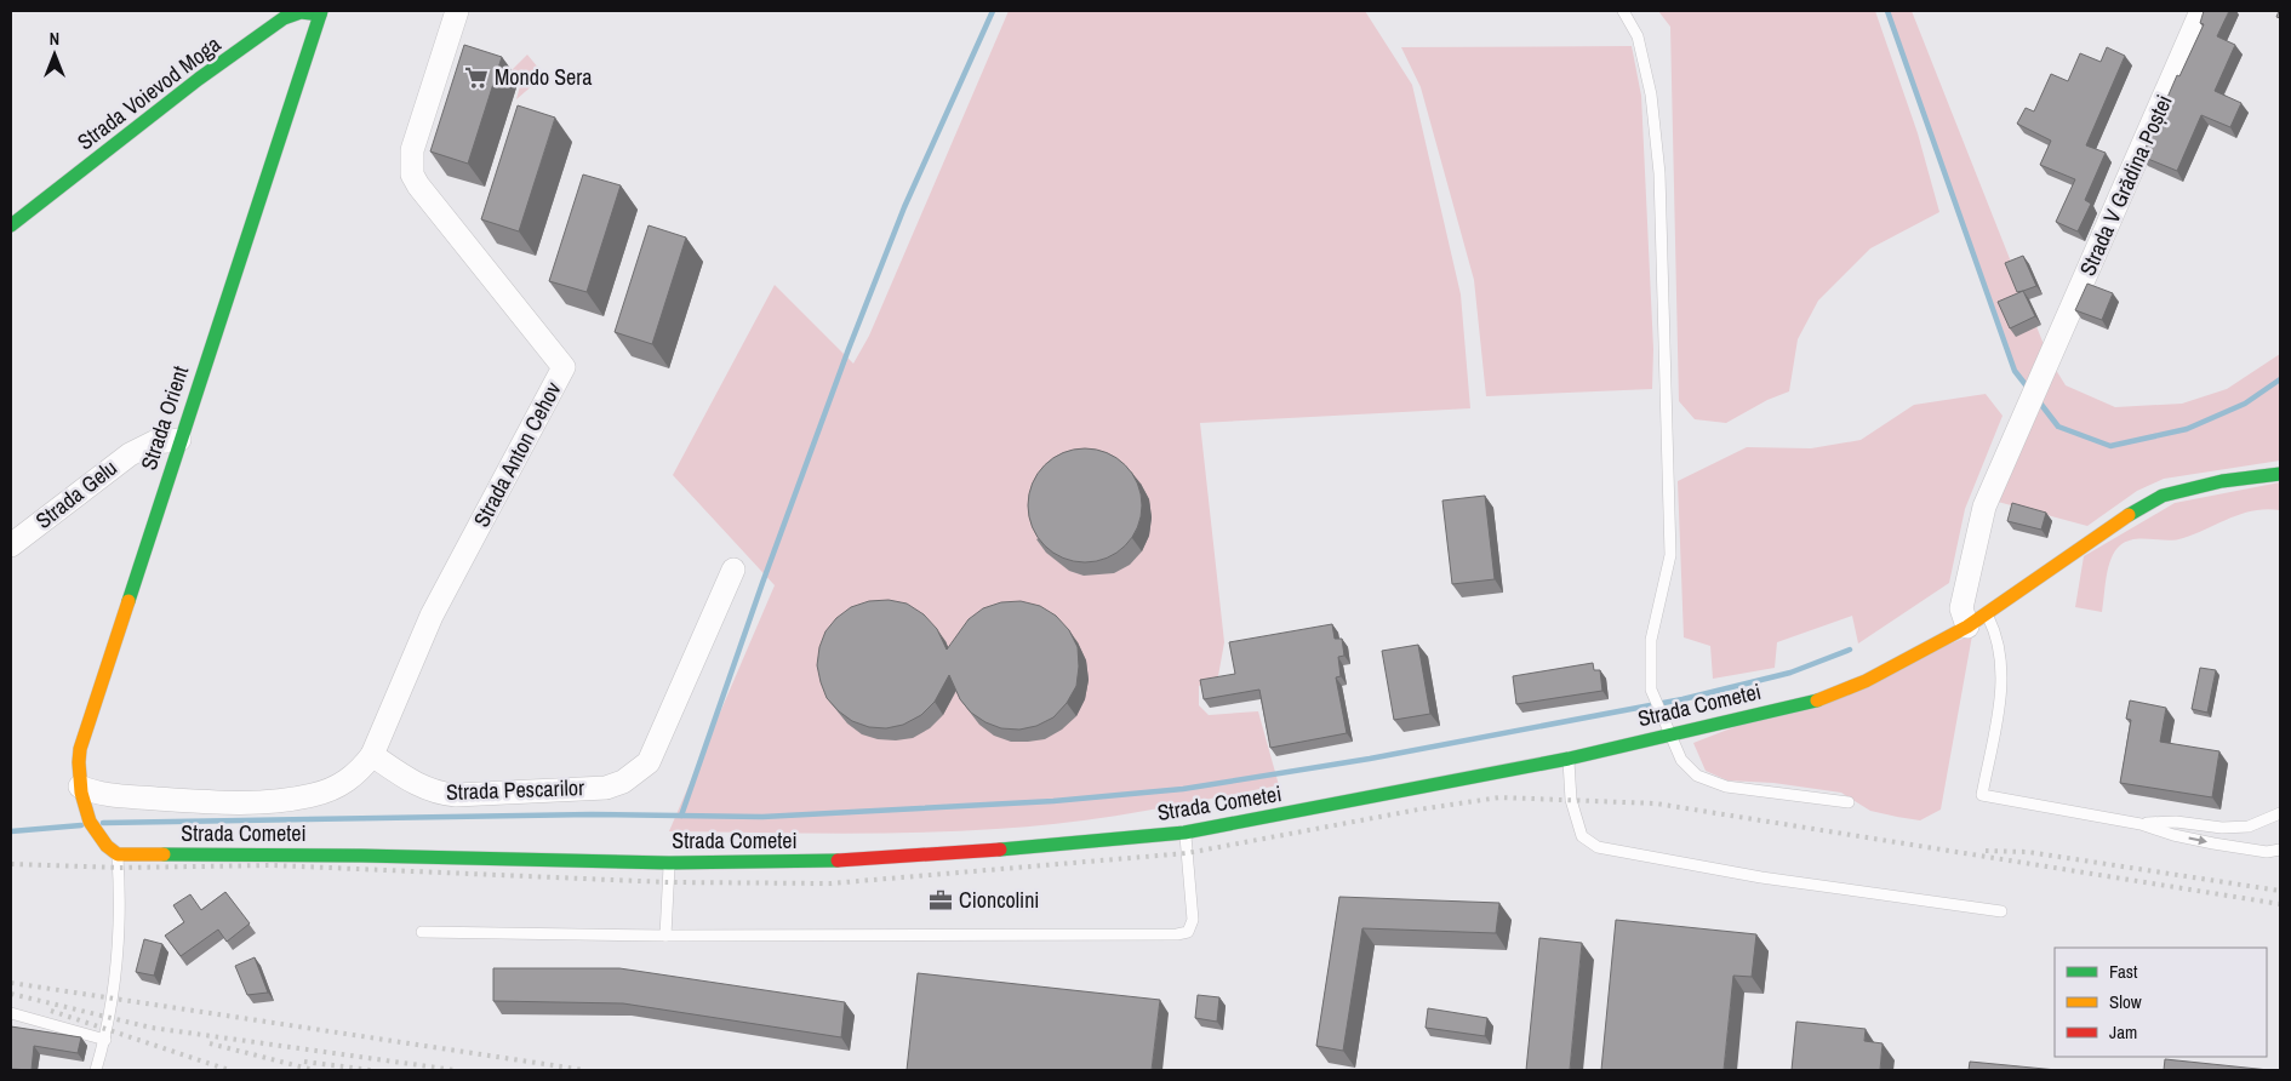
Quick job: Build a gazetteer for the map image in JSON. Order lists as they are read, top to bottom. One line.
{"streets":{"street":["Strada Voievod Moga","Strada V Grădina Poștei","Strada Orient","Strada Anton Cehov","Strada Gelu","Strada Cometei","Strada Pescarilor"]},"crossings":[["Strada Voievod Moga","Strada Orient"],["Strada V Grădina Poștei","Strada Cometei"],["Strada Orient","Strada Gelu"],["Strada Orient","Strada Cometei"],["Strada Anton Cehov","Strada Pescarilor"]],"places":{"supermarket":["Mondo Sera"],"office":["Cioncolini"]},"legend":["Fast","Slow","Jam"],"north":"top"}
